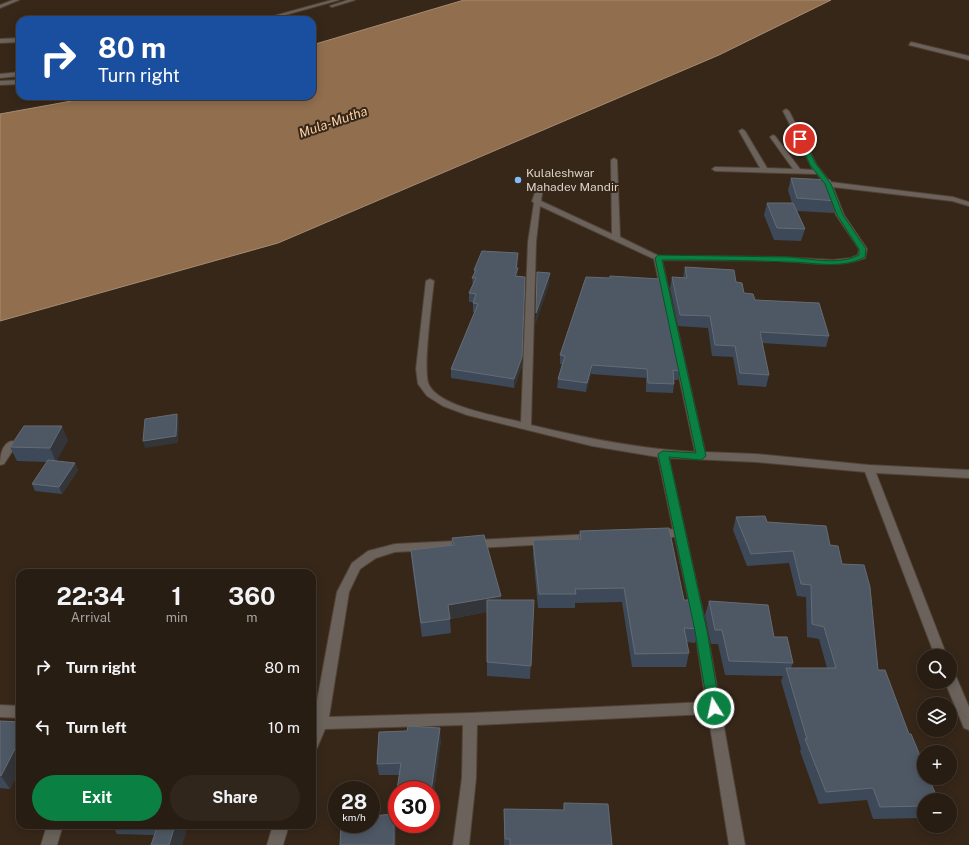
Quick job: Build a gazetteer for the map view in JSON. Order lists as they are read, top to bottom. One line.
{"water":["Mula-Mutha"],"places":["Kulaleshwar Mahadev Mandir"],"page":{"turn":["80 m","Turn right"],"eta":["22:34","Arrival","1","min","360","m"],"list":[{"name":"Turn right","value":"80 m"},{"name":"Turn left","value":"10 m"}],"map_buttons":["+","−"],"buttons":["Exit","Share"],"speed":"28 km/h","limit":"30"}}
